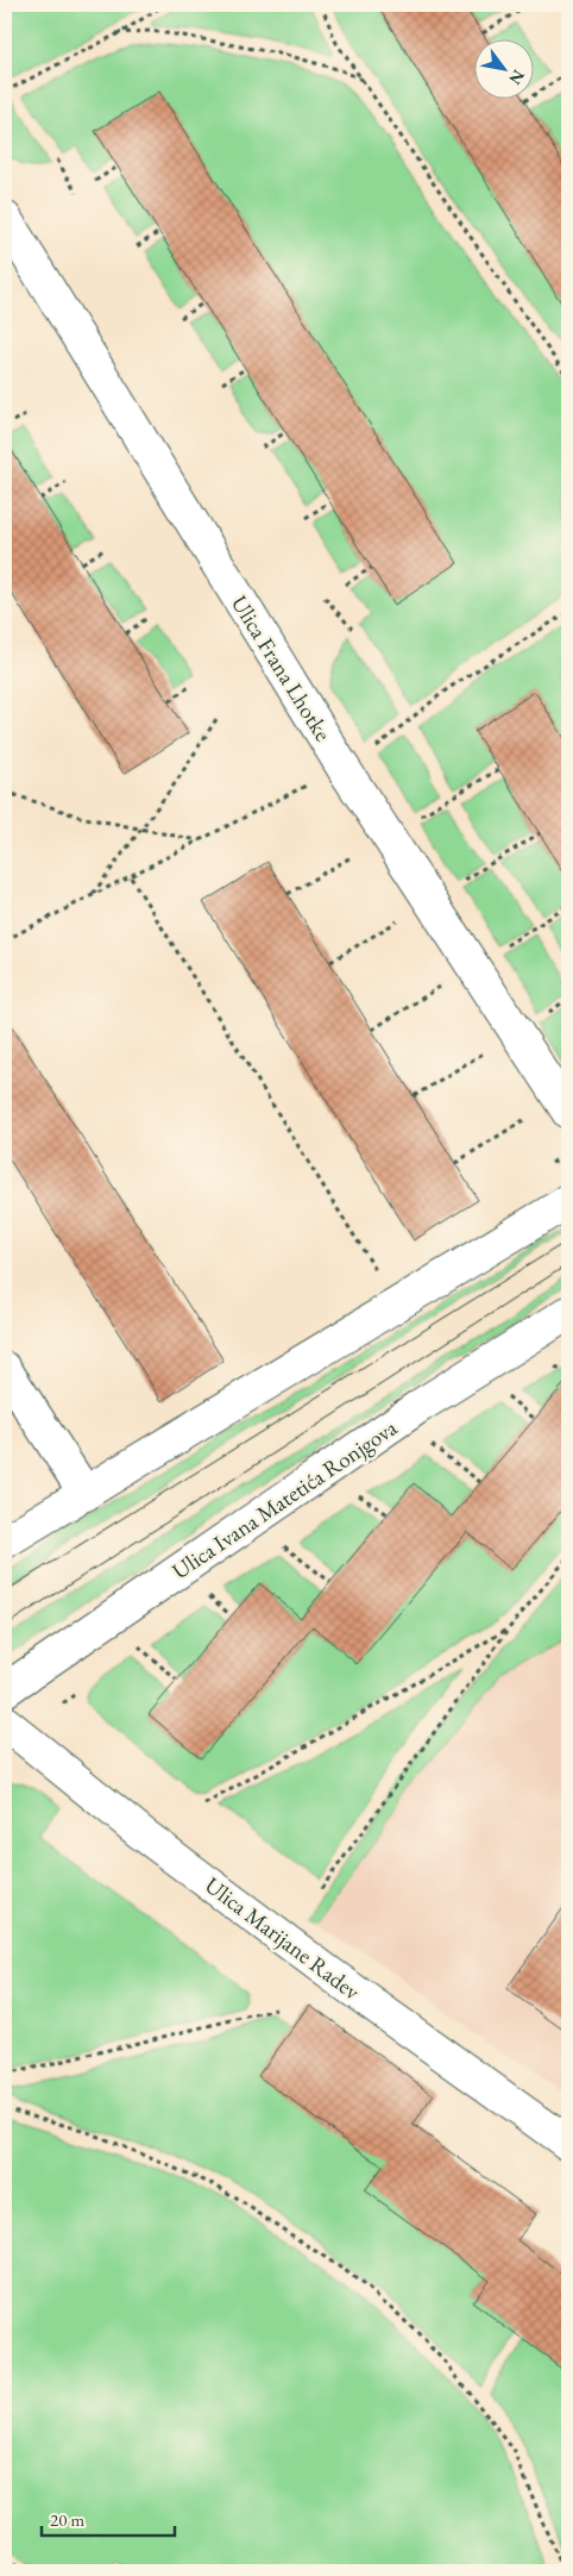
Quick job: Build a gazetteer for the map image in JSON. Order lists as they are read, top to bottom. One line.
{"streets":{"street":["Ulica Frana Lhotke","Ulica Ivana Matetića Ronjgova","Ulica Marijane Radev"]},"scale_bar":"20 m","north":"bottom right"}
